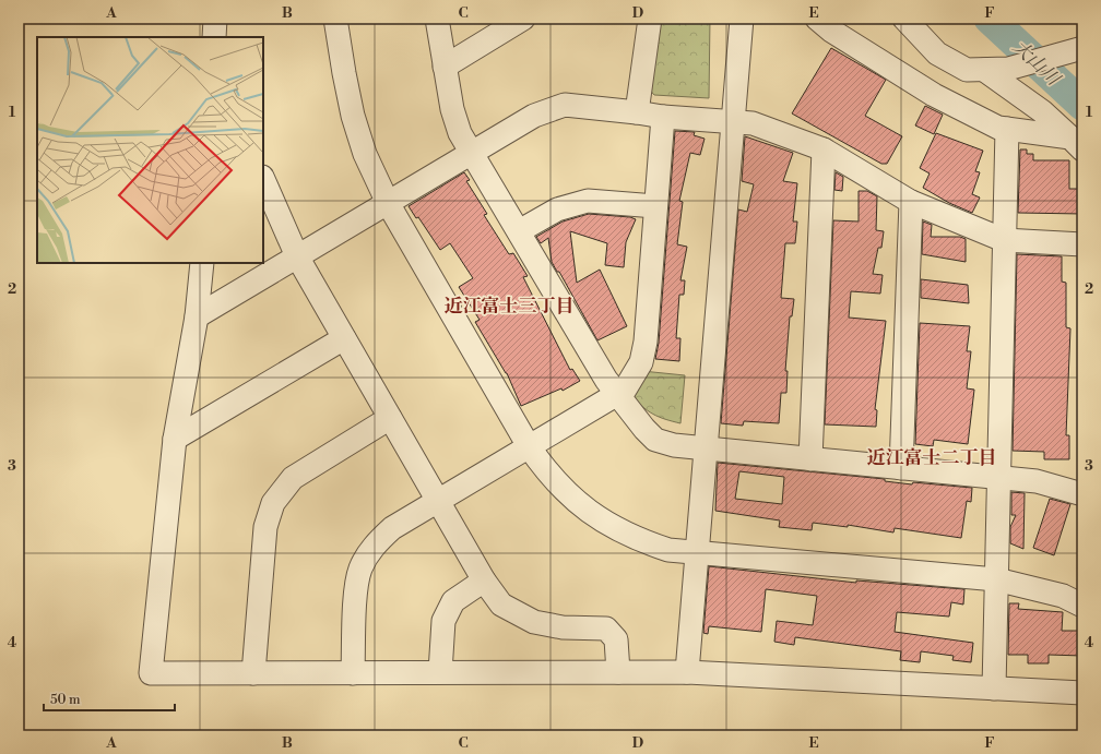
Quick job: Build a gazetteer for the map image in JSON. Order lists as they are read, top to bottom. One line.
{"districts":["近江富士三丁目","近江富士二丁目"],"water":["大山川"],"scale_bar":"50 m","grid":{"columns":["A","B","C","D","E","F"],"rows":["1","2","3","4"]}}
